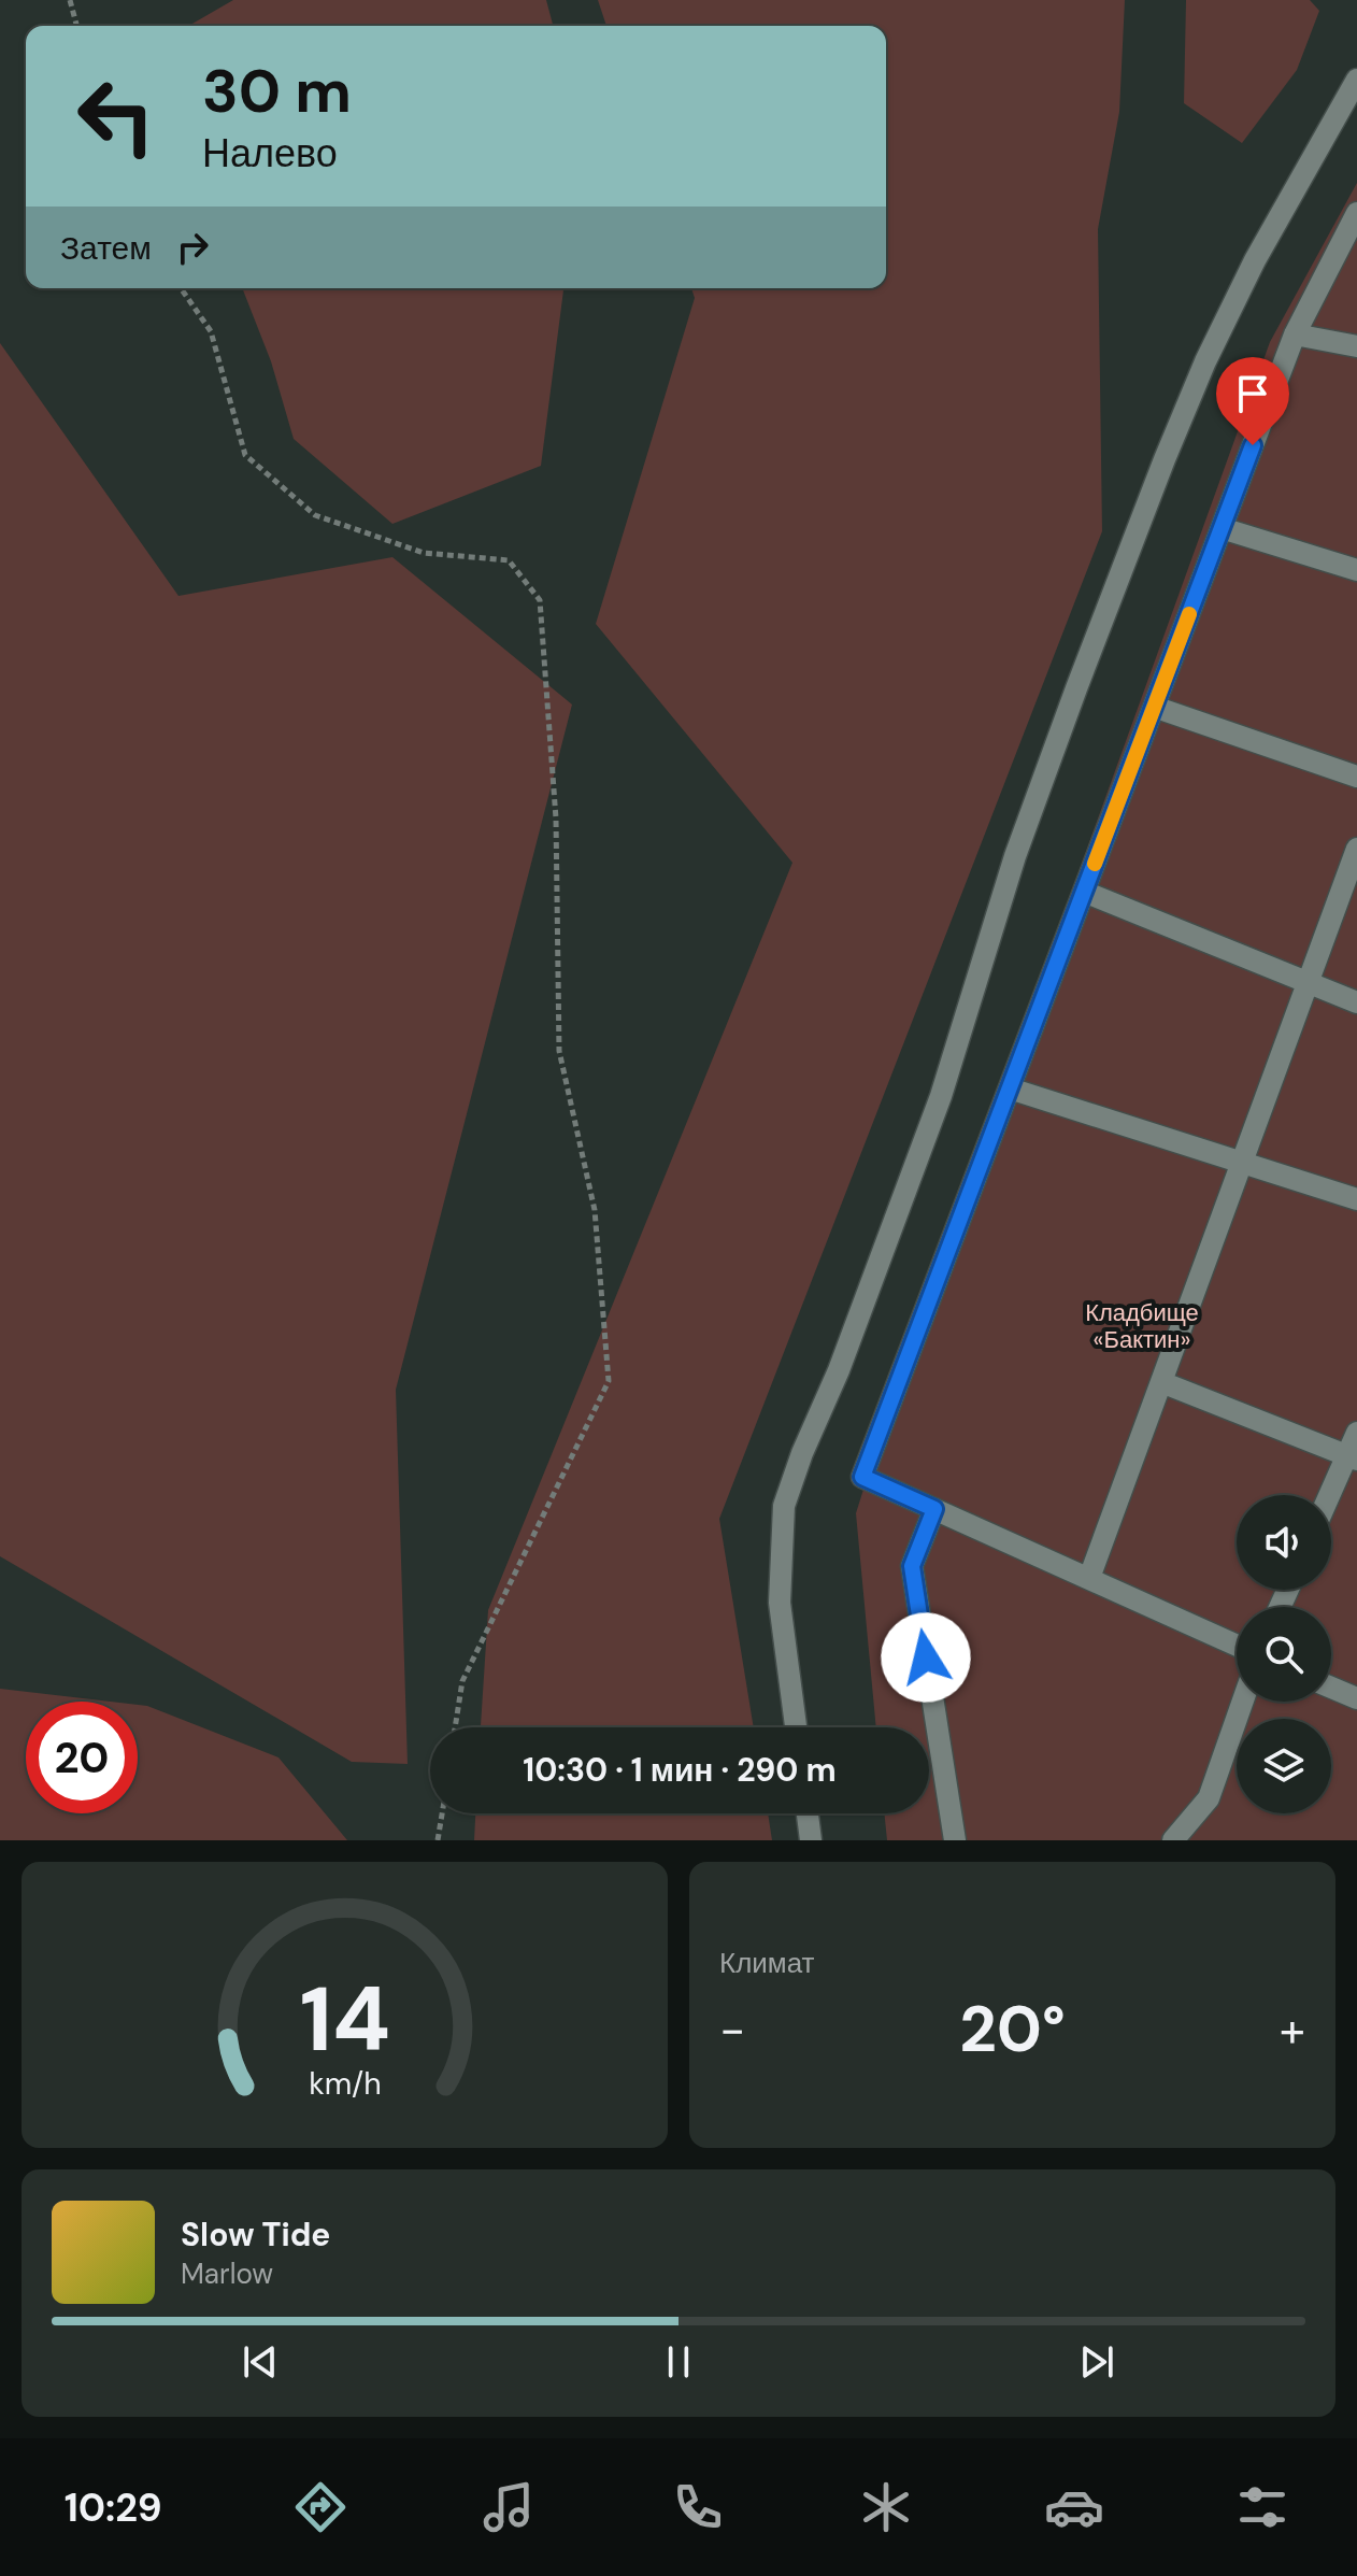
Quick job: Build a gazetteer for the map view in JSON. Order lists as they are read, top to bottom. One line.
{"parks":["Кладбище «Бактин»"],"page":{"turn":["30 m","Налево"],"then":"Затем","limit":"20","trip":"10:30 · 1 мин · 290 m","tile":"Климат","heat":["−","20°","+"],"song":["Slow Tide","Marlow"],"tabs":"10:29","gauge":["14","km/h"]}}
